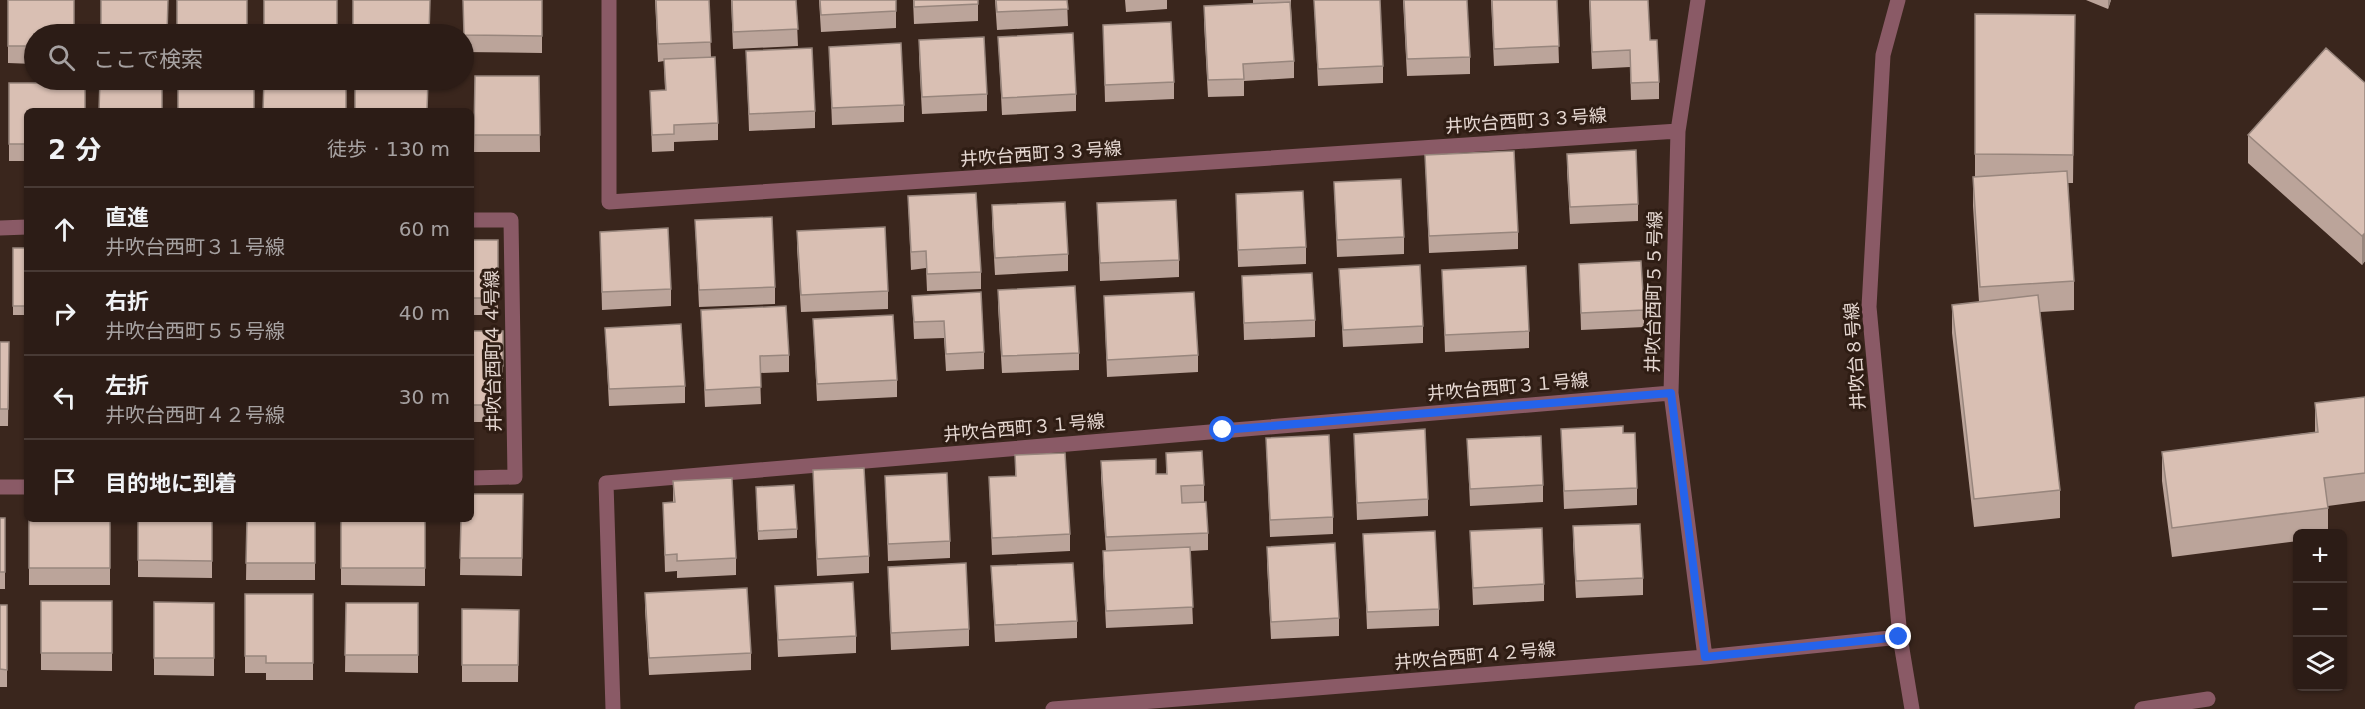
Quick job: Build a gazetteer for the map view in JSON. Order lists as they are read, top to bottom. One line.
{"streets":{"street":["井吹台西町３３号線","井吹台西町５５号線","井吹台西町４４号線","井吹台８号線","井吹台西町３１号線","井吹台西町４２号線"]},"crossings":[["井吹台西町３３号線","井吹台西町５５号線"],["井吹台西町５５号線","井吹台西町３１号線"],["井吹台西町５５号線","井吹台西町４２号線"],["井吹台８号線","井吹台西町４２号線"]],"page":{"search":"ここで検索","heading":["2 分","徒歩 · 130 m"],"list":[["直進","井吹台西町３１号線","60 m"],["右折","井吹台西町５５号線","40 m"],["左折","井吹台西町４２号線","30 m"],"目的地に到着"],"map_buttons":["+","−"]}}
